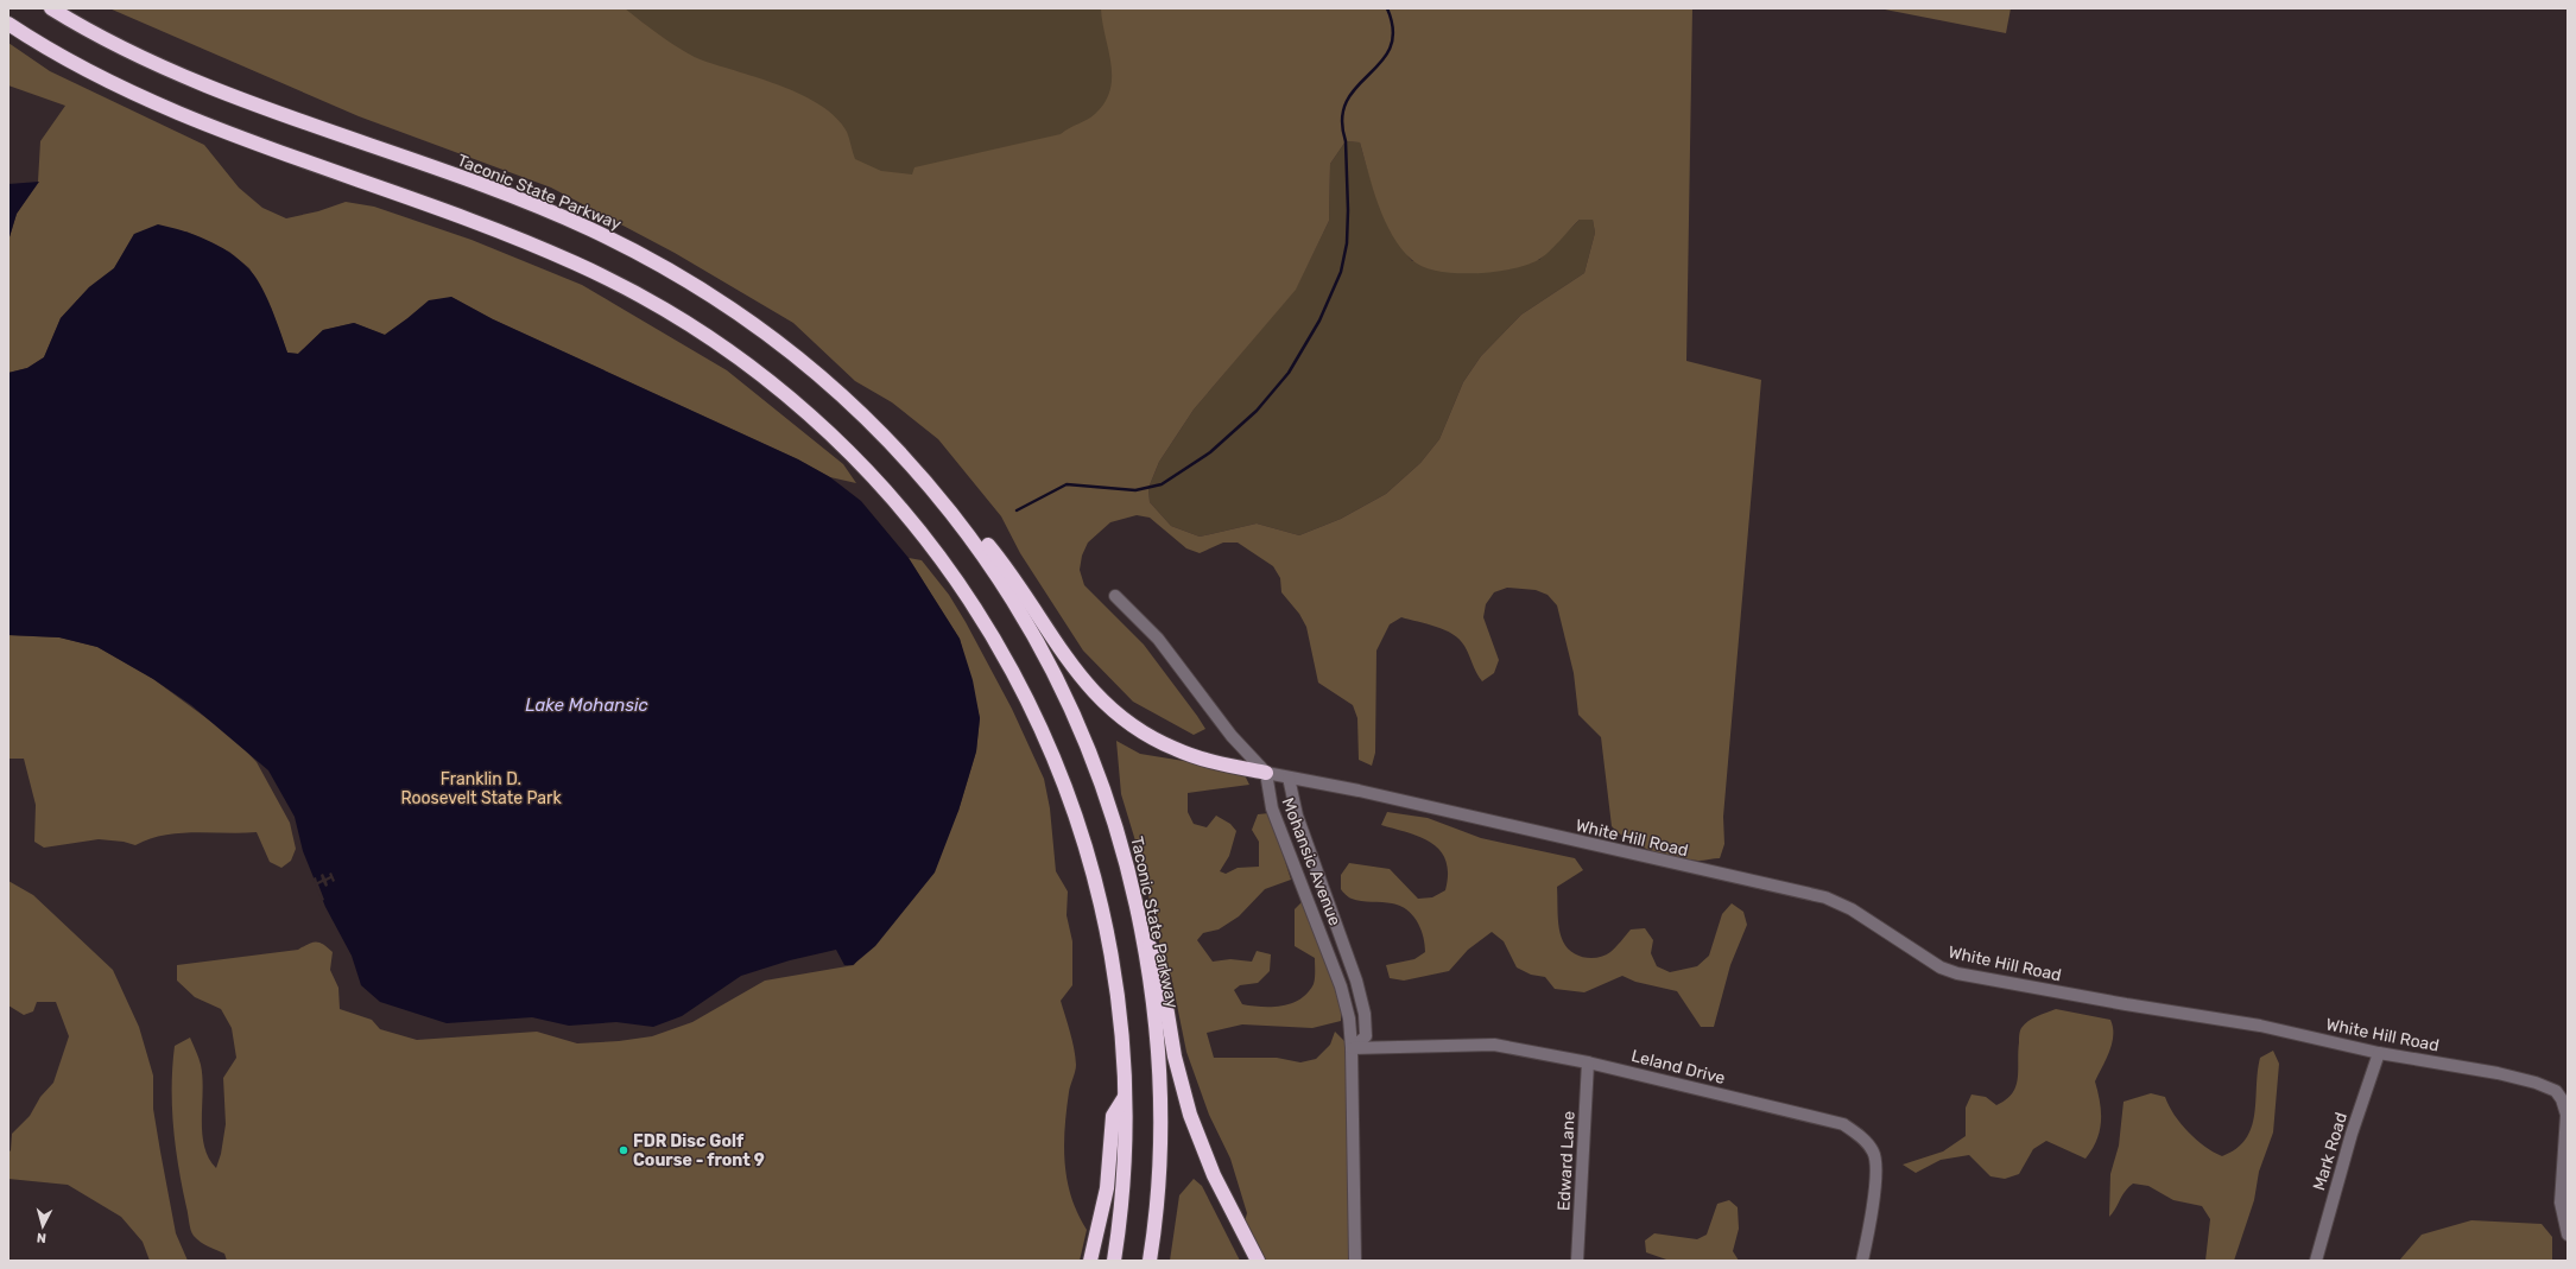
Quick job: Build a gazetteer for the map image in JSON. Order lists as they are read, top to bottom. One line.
{"streets":{"highway":["Taconic State Parkway"],"street":["White Hill Road","Mohansic Avenue","Leland Drive","Mark Road","Edward Lane"]},"crossings":[["White Hill Road","Mohansic Avenue"],["White Hill Road","Mark Road"],["Mohansic Avenue","Leland Drive"],["Leland Drive","Edward Lane"]],"water":["Lake Mohansic"],"parks":["Franklin D. Roosevelt State Park"],"places":["FDR Disc Golf Course - front 9"],"north":"bottom"}
